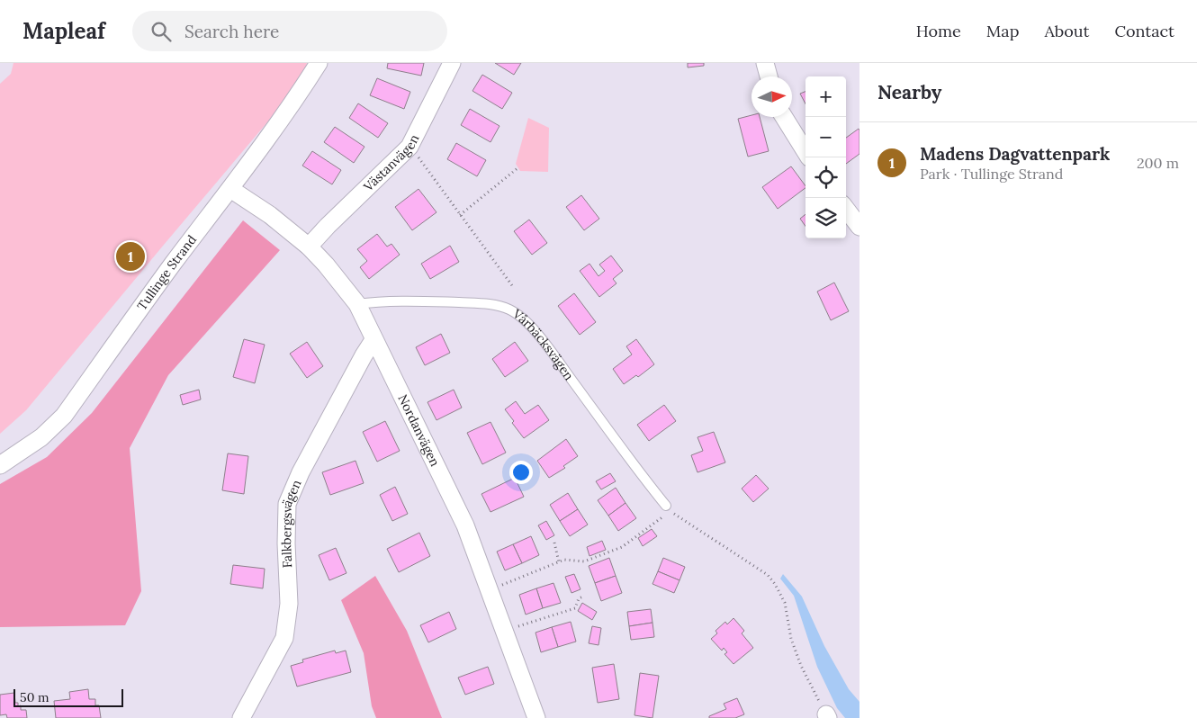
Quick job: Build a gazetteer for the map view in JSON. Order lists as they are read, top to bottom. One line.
{"streets":{"street":["Västanvägen","Tullinge Strand","Nordanvägen","Falkbergsvägen"],"lane":["Vårbäcksvägen"]},"crossings":[["Västanvägen","Nordanvägen"],["Tullinge Strand","Nordanvägen"],["Vårbäcksvägen","Nordanvägen"],["Nordanvägen","Falkbergsvägen"]],"scale_bar":"50 m","north":"right","page":{"header":"Mapleaf","search":"Search here","nav":["Home","Map","About","Contact"],"heading":"Nearby","map_buttons":["+","−"],"list":[{"mark":"1","name":"Madens Dagvattenpark","note":"Park · Tullinge Strand","value":"200 m"}],"pins":"1","scale":"50 m"}}
